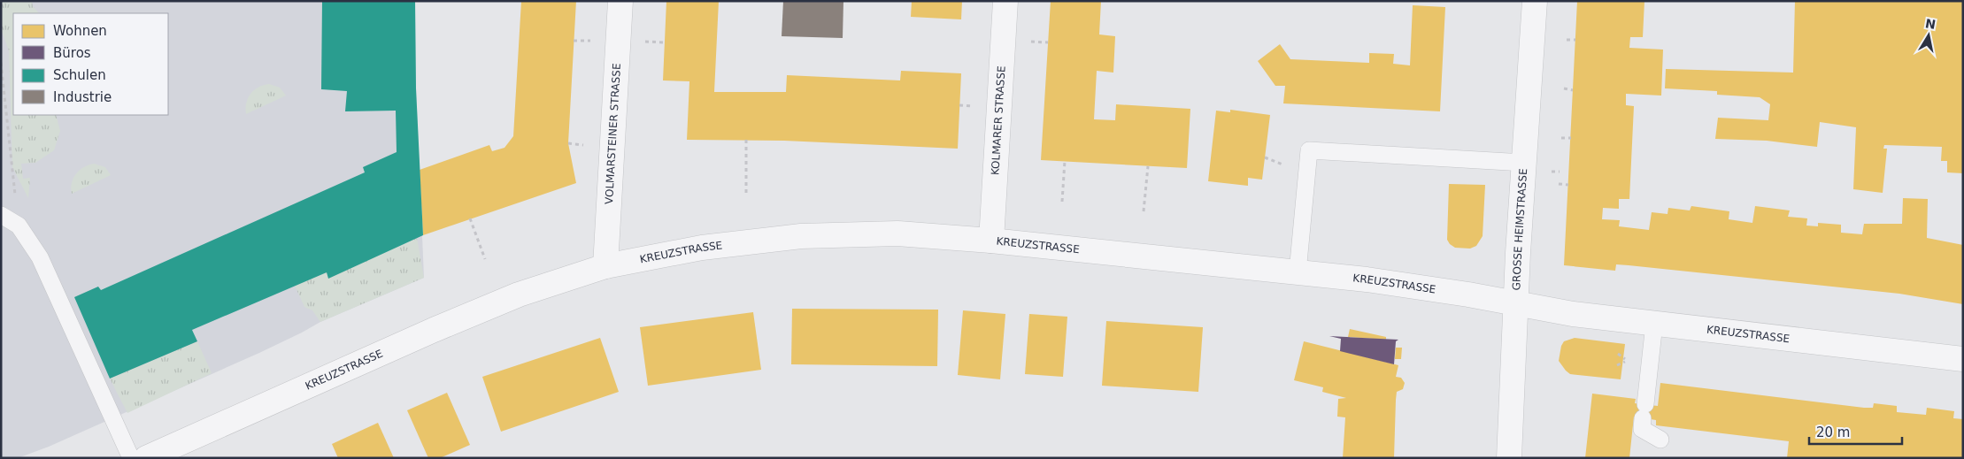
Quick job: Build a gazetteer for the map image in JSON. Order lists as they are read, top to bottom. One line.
{"streets":{"street":["KOLMARER STRASSE","VOLMARSTEINER STRASSE","GROSSE HEIMSTRASSE","KREUZSTRASSE"]},"crossings":[["KOLMARER STRASSE","KREUZSTRASSE"],["VOLMARSTEINER STRASSE","KREUZSTRASSE"],["GROSSE HEIMSTRASSE","KREUZSTRASSE"]],"legend":["Wohnen","Büros","Schulen","Industrie"],"scale_bar":"20 m","north":"top"}
